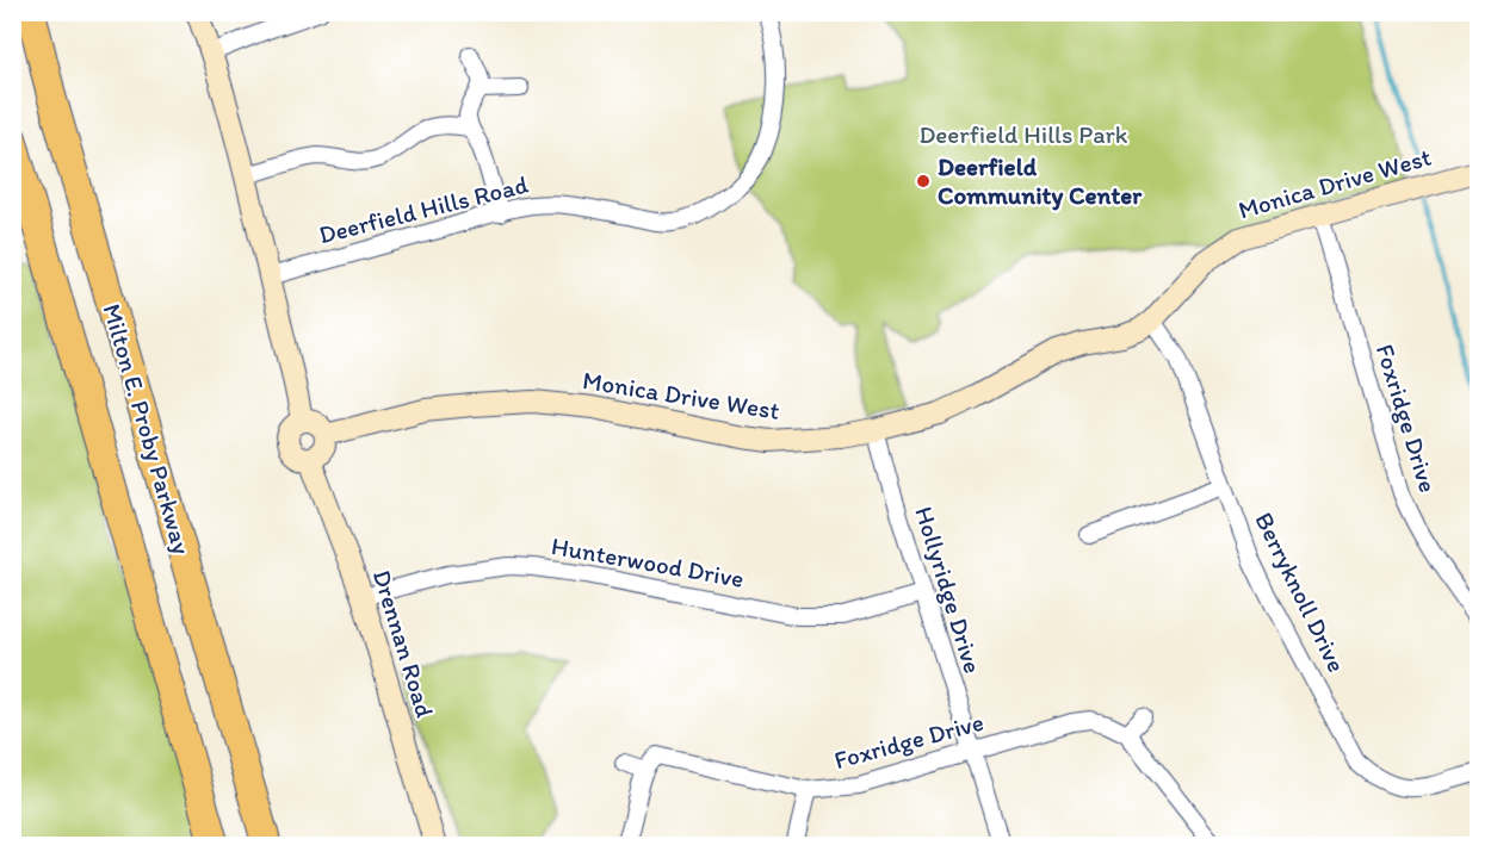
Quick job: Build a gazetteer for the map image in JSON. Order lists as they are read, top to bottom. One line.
{"streets":{"highway":["Milton E. Proby Parkway"],"street":["Monica Drive West","Deerfield Hills Road","Foxridge Drive","Hunterwood Drive","Hollyridge Drive","Berryknoll Drive","Drennan Road"]},"crossings":[["Monica Drive West","Foxridge Drive"],["Monica Drive West","Hollyridge Drive"],["Monica Drive West","Berryknoll Drive"],["Monica Drive West","Drennan Road"],["Foxridge Drive","Hollyridge Drive"],["Hunterwood Drive","Hollyridge Drive"],["Hunterwood Drive","Drennan Road"]],"parks":["Deerfield Hills Park"],"places":["Deerfield Community Center"]}
